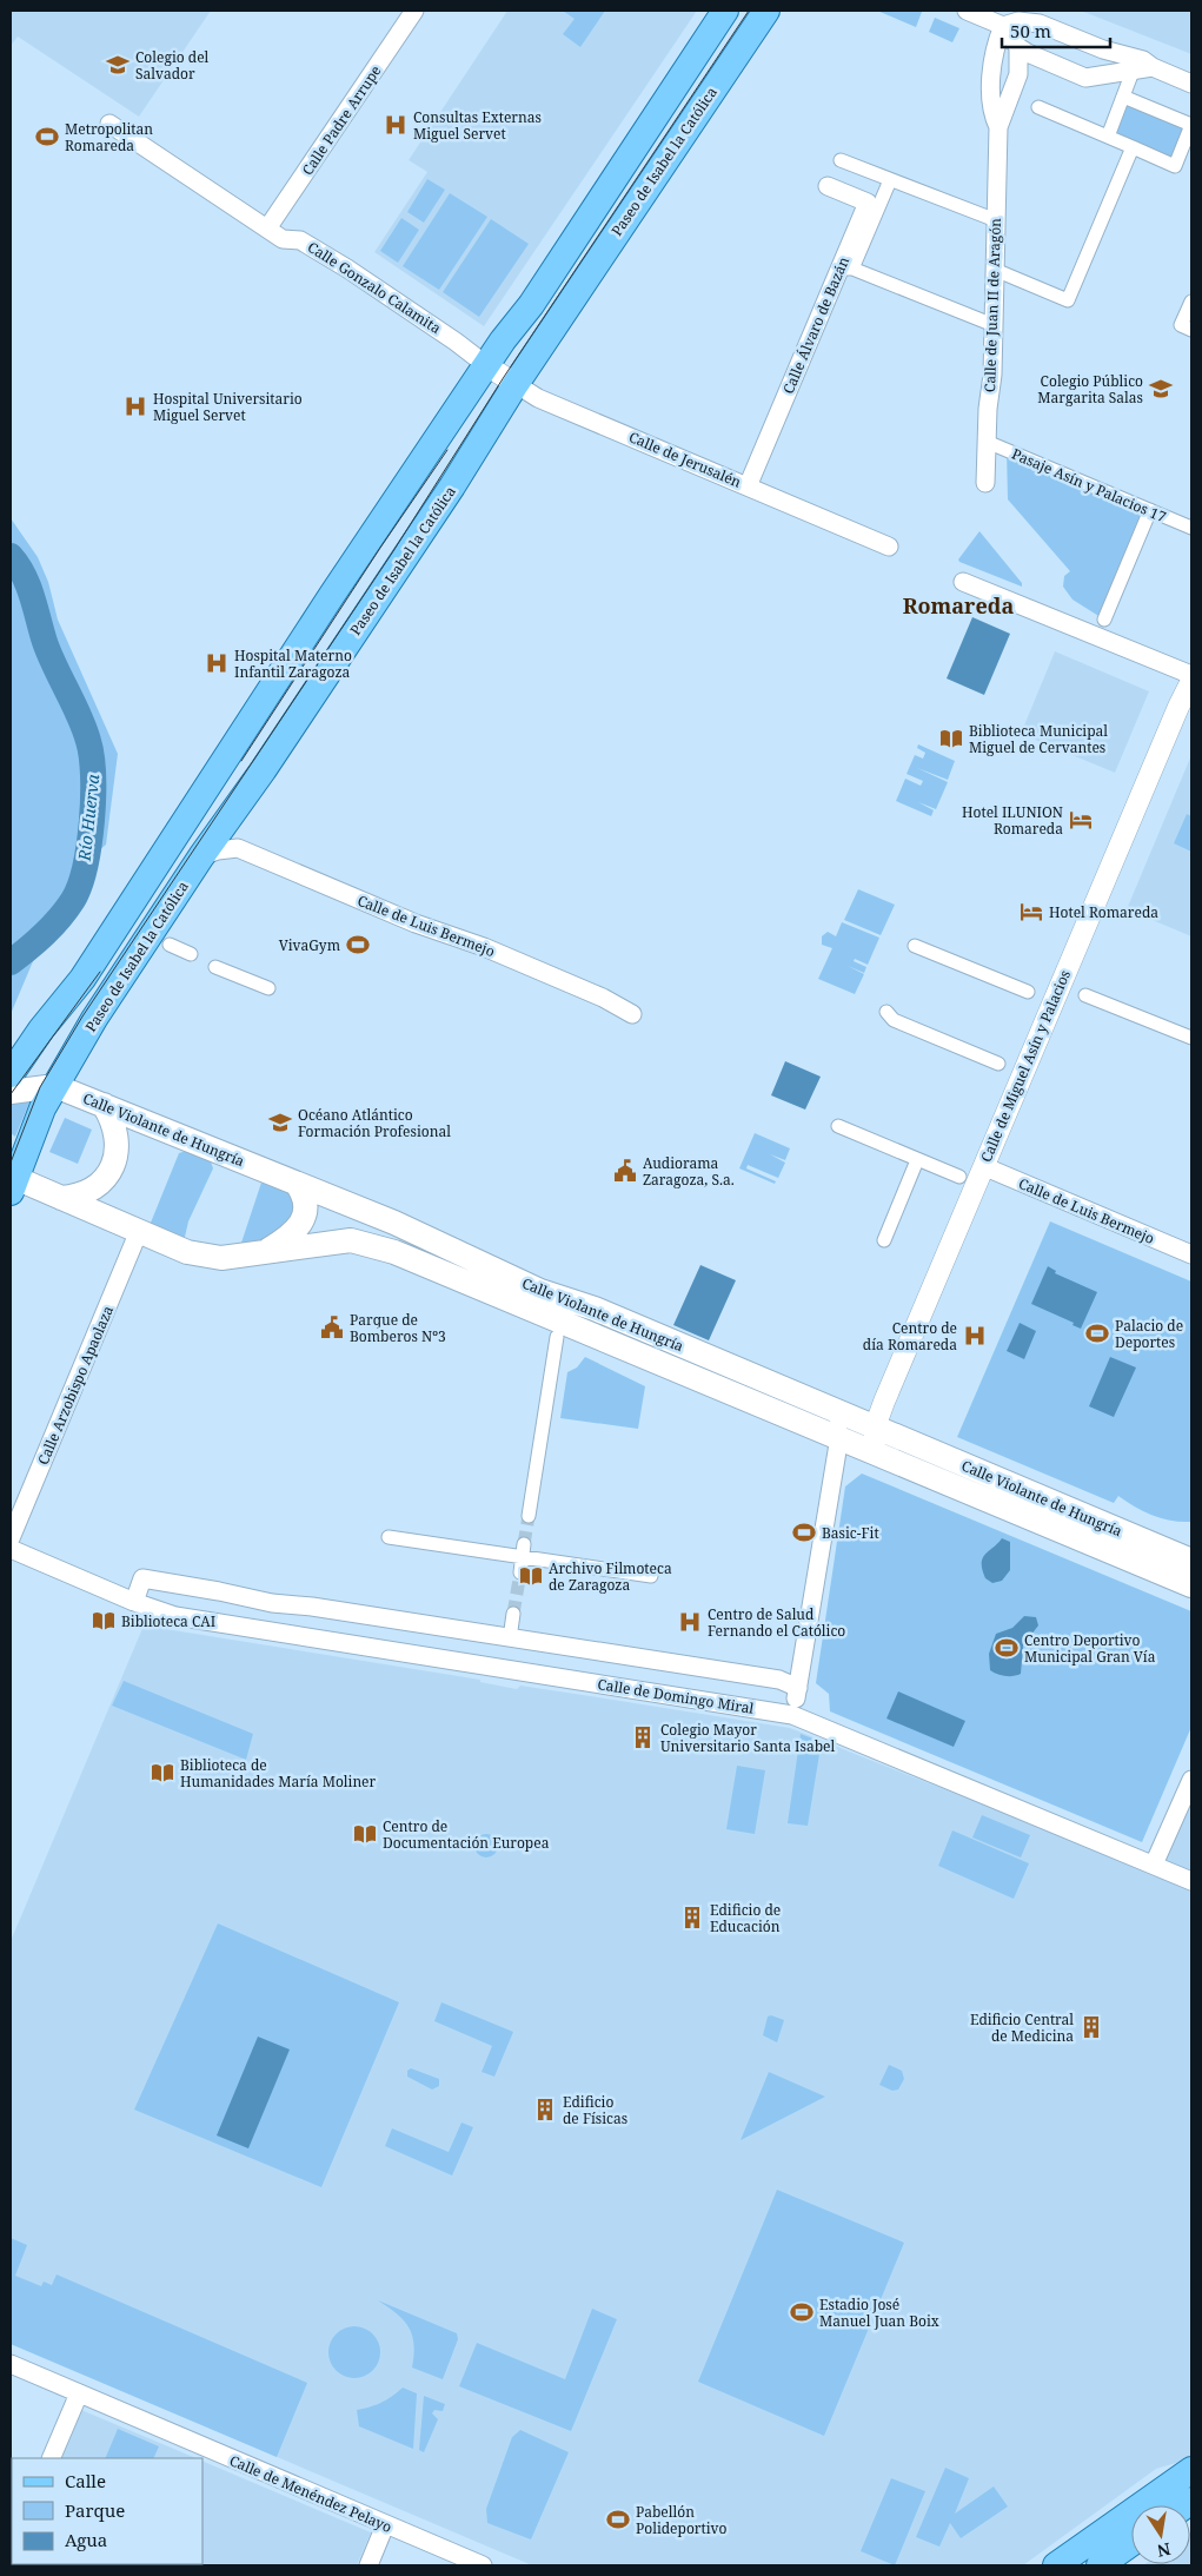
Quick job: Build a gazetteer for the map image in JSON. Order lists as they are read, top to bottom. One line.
{"streets":{"main road":["Paseo de Isabel la Católica","Calle Violante de Hungría"],"street":["Calle Padre Arrupe","Calle Gonzalo Calamita","Calle de Juan II de Aragón","Calle Álvaro de Bazán","Calle de Jerusalén","Pasaje Asín y Palacios 17","Calle de Luis Bermejo","Calle de Miguel Asín y Palacios","Calle Arzobispo Apaolaza","Calle de Domingo Miral","Calle de Menéndez Pelayo"]},"crossings":[["Calle Padre Arrupe","Calle Gonzalo Calamita"],["Paseo de Isabel la Católica","Calle de Jerusalén"],["Paseo de Isabel la Católica","Calle Violante de Hungría"],["Calle Gonzalo Calamita","Calle de Jerusalén"],["Calle de Juan II de Aragón","Pasaje Asín y Palacios 17"],["Calle Álvaro de Bazán","Calle de Jerusalén"],["Calle de Luis Bermejo","Calle de Miguel Asín y Palacios"],["Calle de Miguel Asín y Palacios","Calle Violante de Hungría"],["Calle Violante de Hungría","Calle Arzobispo Apaolaza"]],"districts":["Romareda"],"water":["Río Huerva"],"places":{"school or university":["Colegio del Salvador","Colegio Público Margarita Salas","Océano Atlántico Formación Profesional"],"hospital":["Consultas Externas Miguel Servet","Hospital Universitario Miguel Servet","Hospital Materno Infantil Zaragoza","Centro de día Romareda","Centro de Salud Fernando el Católico"],"sports":["Metropolitan Romareda","VivaGym","Palacio de Deportes","Basic-Fit","Centro Deportivo Municipal Gran Vía","Estadio José Manuel Juan Boix","Pabellón Polideportivo"],"library":["Biblioteca Municipal Miguel de Cervantes","Archivo Filmoteca de Zaragoza","Biblioteca CAI","Biblioteca de Humanidades María Moliner","Centro de Documentación Europea"],"hotel":["Hotel ILUNION Romareda","Hotel Romareda"],"public building":["Audiorama Zaragoza, S.a.","Parque de Bomberos Nº3"],"building":["Colegio Mayor Universitario Santa Isabel","Edificio de Educación","Edificio Central de Medicina","Edificio de Físicas"]},"legend":["Calle","Parque","Agua"],"scale_bar":"50 m","north":"bottom"}
